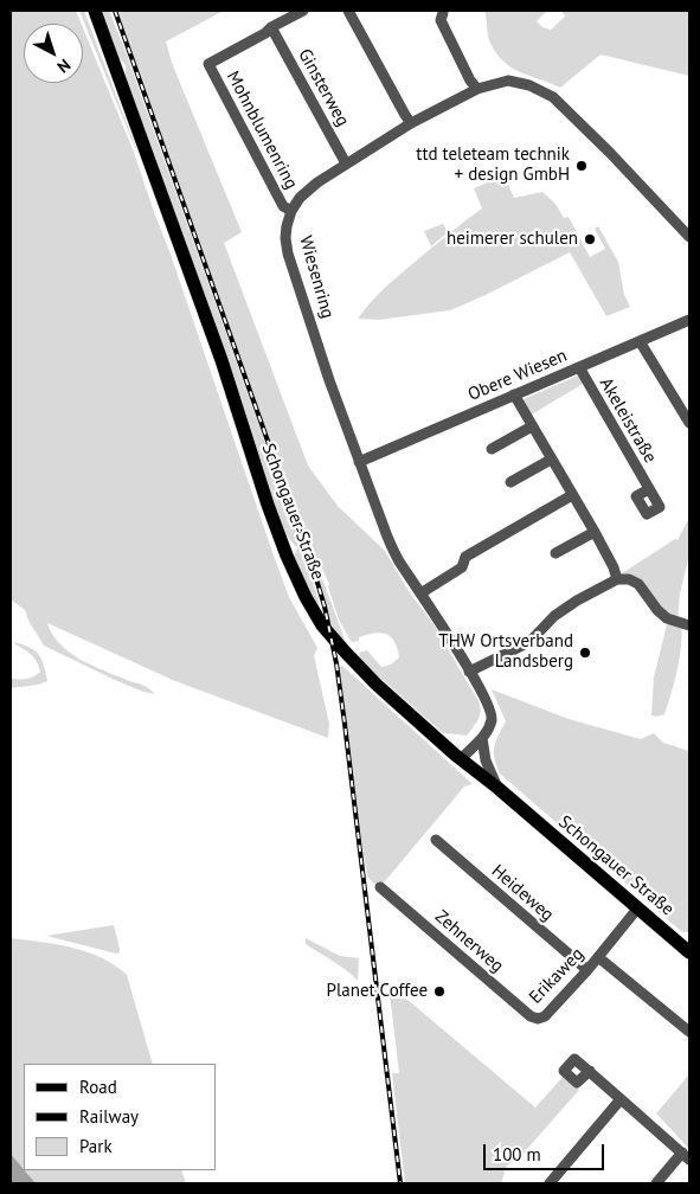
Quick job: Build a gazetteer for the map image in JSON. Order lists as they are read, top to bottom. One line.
{"streets":{"main road":["Schongauer Straße"],"street":["Ginsterweg","Mohnblumenring","Wiesenring","Obere Wiesen","Akeleistraße","Heideweg","Zehnerweg","Erikaweg"]},"crossings":[["Ginsterweg","Mohnblumenring"],["Mohnblumenring","Wiesenring"],["Wiesenring","Obere Wiesen"],["Wiesenring","Schongauer Straße"],["Obere Wiesen","Akeleistraße"],["Schongauer Straße","Erikaweg"],["Heideweg","Erikaweg"],["Zehnerweg","Erikaweg"]],"places":["ttd teleteam technik + design GmbH","heimerer schulen","THW Ortsverband Landsberg","Planet Coffee"],"legend":["Road","Railway","Park"],"scale_bar":"100 m","north":"bottom right"}
